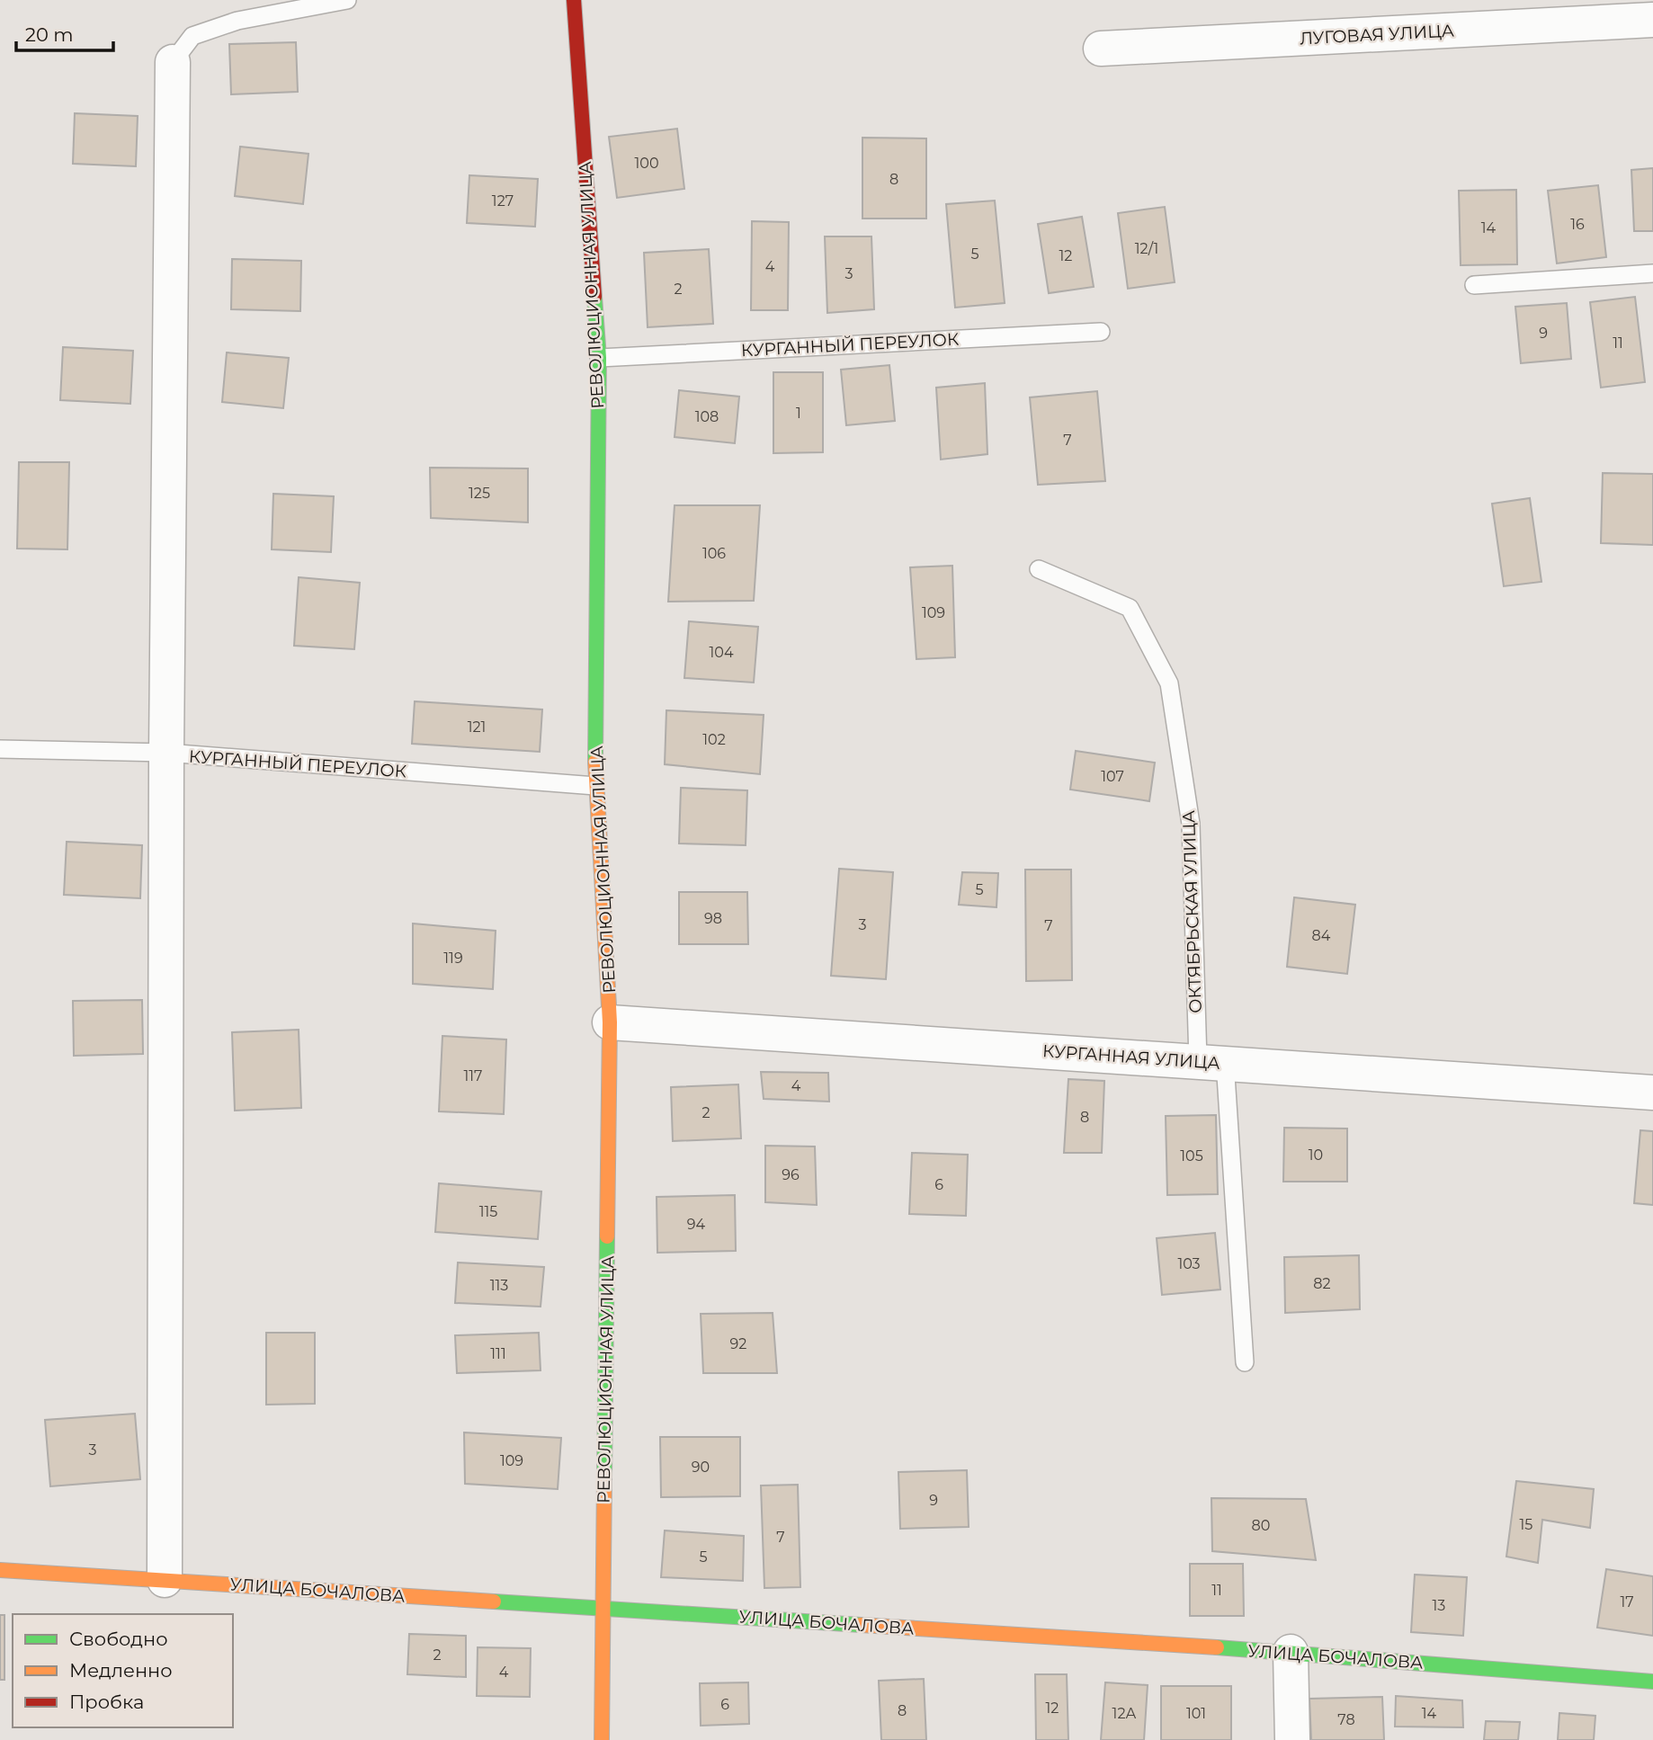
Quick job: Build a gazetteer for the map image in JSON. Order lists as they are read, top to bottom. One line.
{"streets":{"street":["ЛУГОВАЯ УЛИЦА","РЕВОЛЮЦИОННАЯ УЛИЦА","КУРГАННАЯ УЛИЦА","УЛИЦА БОЧАЛОВА"],"lane":["КУРГАННЫЙ ПЕРЕУЛОК","ОКТЯБРЬСКАЯ УЛИЦА"]},"crossings":[["РЕВОЛЮЦИОННАЯ УЛИЦА","КУРГАННЫЙ ПЕРЕУЛОК"],["РЕВОЛЮЦИОННАЯ УЛИЦА","КУРГАННАЯ УЛИЦА"],["РЕВОЛЮЦИОННАЯ УЛИЦА","УЛИЦА БОЧАЛОВА"],["ОКТЯБРЬСКАЯ УЛИЦА","КУРГАННАЯ УЛИЦА"]],"house_numbers":["100","8","127","16","14","12/1","5","12","4","3","2","9","11","1","108","7","125","106","109","104","121","102","107","5","98","3","7","84","119","117","4","2","8","10","105","96","6","115","94","103","82","113","92","111","3","109","90","9","15","80","7","5","11","17","13","2","4","6","12","8","12А","101","14","78"],"legend":["Свободно","Медленно","Пробка"],"scale_bar":"20 m"}
